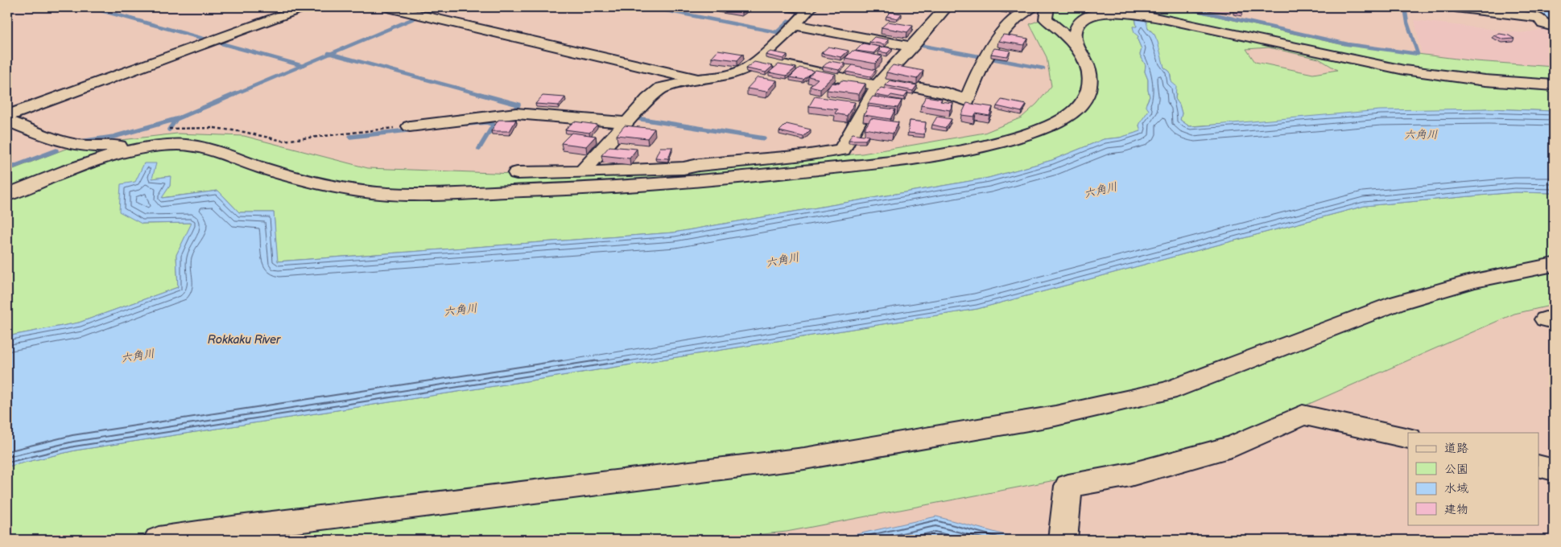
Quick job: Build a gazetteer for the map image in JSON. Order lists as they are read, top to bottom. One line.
{"water":["六角川","Rokkaku River"],"legend":["道路","公園","水域","建物"]}
